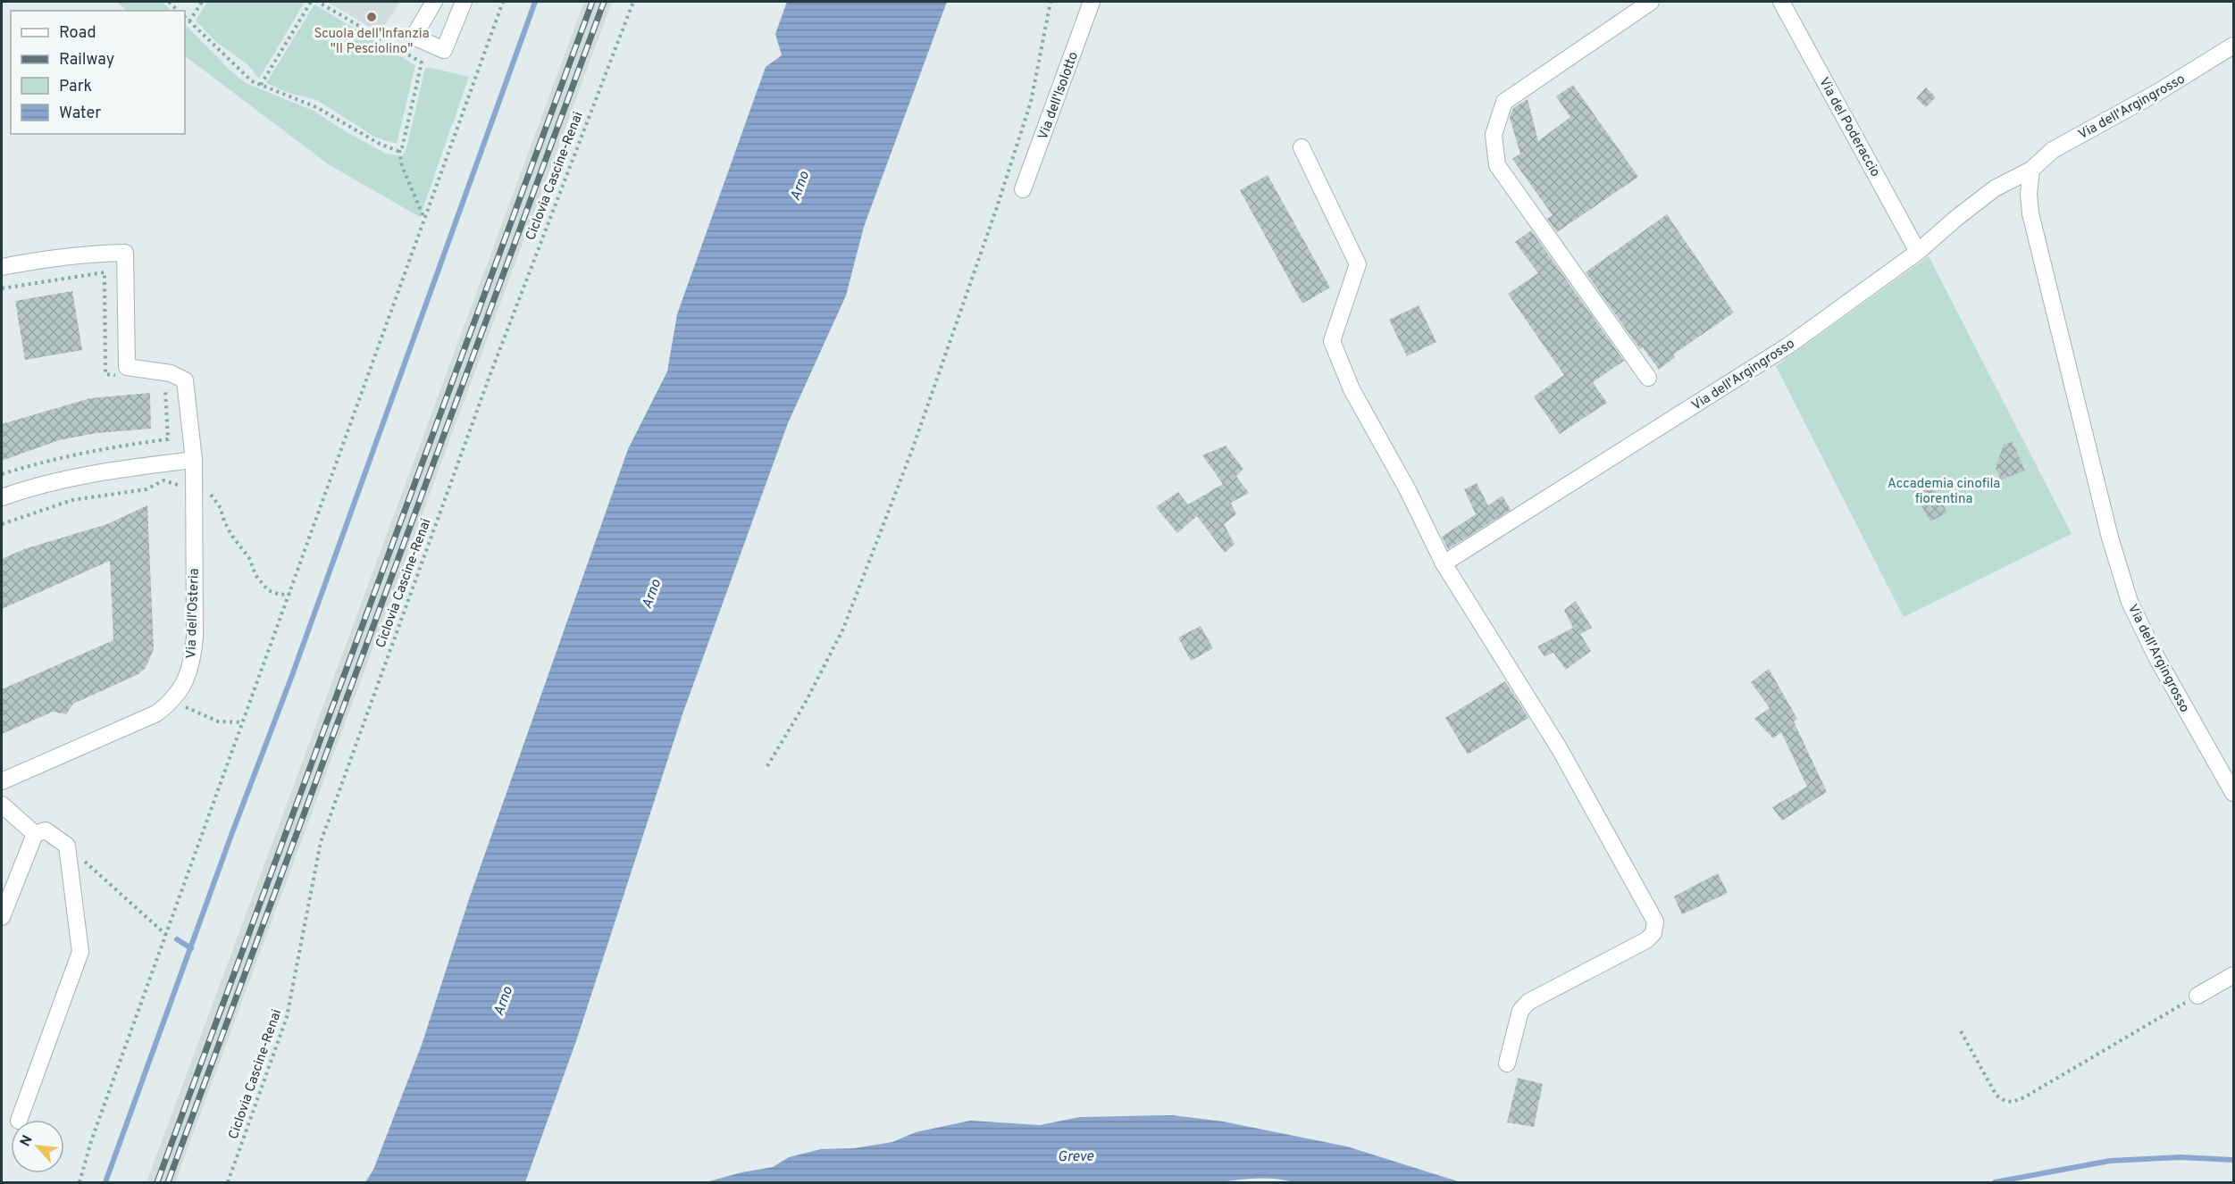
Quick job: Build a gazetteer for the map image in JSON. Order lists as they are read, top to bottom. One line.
{"streets":{"street":["Via dell'Isolotto","Via dell'Argingrosso","Via del Poderaccio","Via dell'Osteria"],"path":["Ciclovia Cascine-Renai"]},"crossings":[["Via dell'Argingrosso","Via del Poderaccio"]],"water":["Arno","Greve"],"parks":["Accademia cinofila fiorentina"],"places":["Scuola dell'Infanzia \"Il Pesciolino\""],"legend":["Road","Railway","Park","Water"],"north":"top left"}
